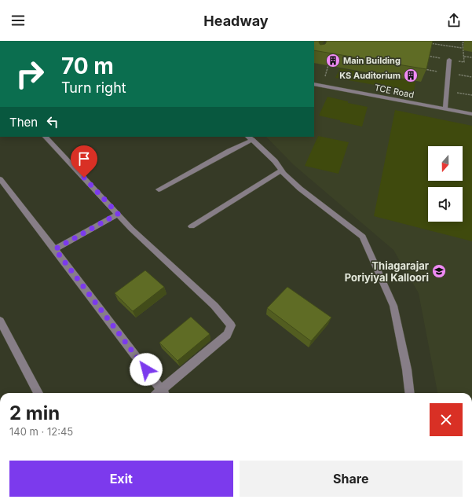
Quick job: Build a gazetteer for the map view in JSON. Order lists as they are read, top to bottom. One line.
{"streets":{"street":["TCE Road"]},"places":{"building":["Main Building","KS Auditorium"],"school or university":["Thiagarajar Poriyiyal Kalloori"]},"north":"bottom","page":{"header":"Headway","turn":["70 m","Turn right"],"then":"Then","heading":["2 min","140 m · 12:45"],"buttons":["Exit","Share"]}}
